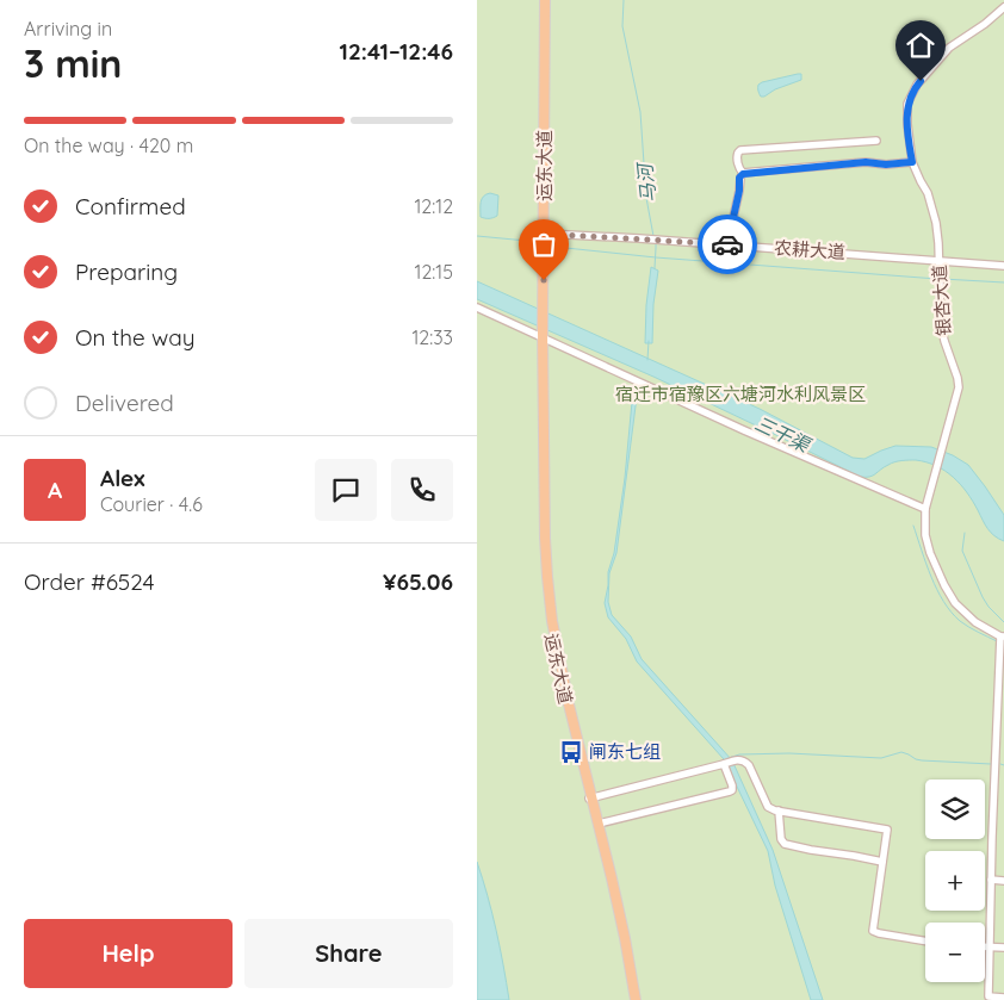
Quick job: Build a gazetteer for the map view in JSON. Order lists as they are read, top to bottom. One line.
{"streets":{"main road":["运东大道"],"street":["农耕大道","银杏大道"]},"crossings":[["运东大道","农耕大道"],["农耕大道","银杏大道"]],"water":["马河","三干渠"],"parks":["宿迁市宿豫区六塘河水利风景区"],"places":{"bus stop":["闸东七组"]},"page":{"heading":["3 min","Arriving in","12:41–12:46"],"panel":["Alex","Courier · 4.6","Order #6524","¥65.06"],"bar":"On the way · 420 m","list":[["Confirmed","12:12"],["Preparing","12:15"],["On the way","12:33"],"Delivered"],"round":"A","map_buttons":["+","−"],"buttons":["Help","Share"]}}
